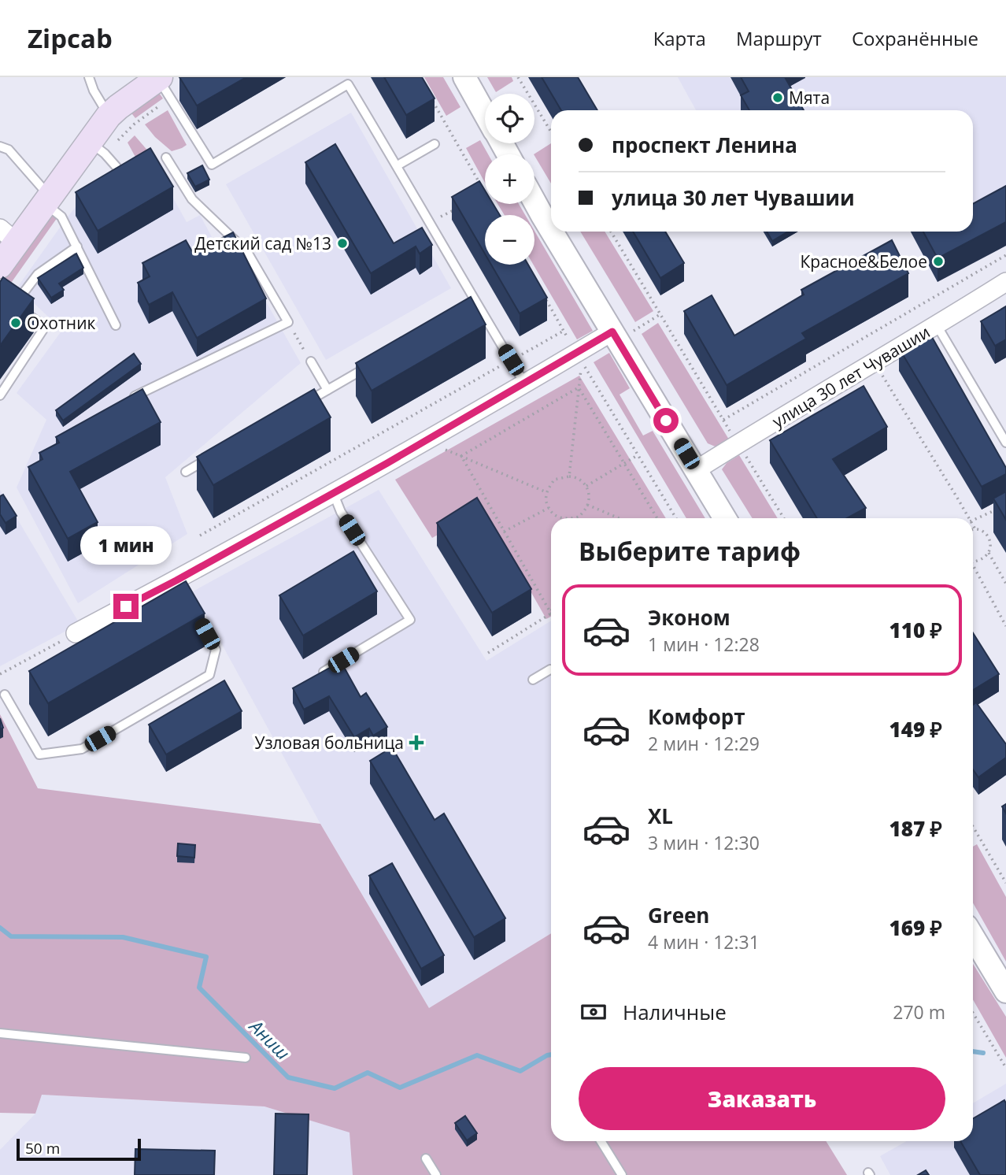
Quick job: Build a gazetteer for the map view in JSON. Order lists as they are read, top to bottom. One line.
{"streets":{"street":["улица 30 лет Чувашии"]},"water":["Аниш"],"places":{"other":["Мята","Детский сад №13","Красное&Белое","Охотник"],"health":["Узловая больница"]},"scale_bar":"50 m","page":{"header":"Zipcab","nav":["Карта","Маршрут","Сохранённые"],"map_buttons":["+","−"],"banner":["проспект Ленина","улица 30 лет Чувашии"],"heading":"Выберите тариф","bubble":"1 мин","list":[{"name":"Эконом","note":"1 мин · 12:28","value":"110 ₽"},{"name":"Комфорт","note":"2 мин · 12:29","value":"149 ₽"},{"name":"XL","note":"3 мин · 12:30","value":"187 ₽"},{"name":"Green","note":"4 мин · 12:31","value":"169 ₽"}],"pay":["Наличные","270 m"],"buttons":"Заказать","scale":"50 m"}}
